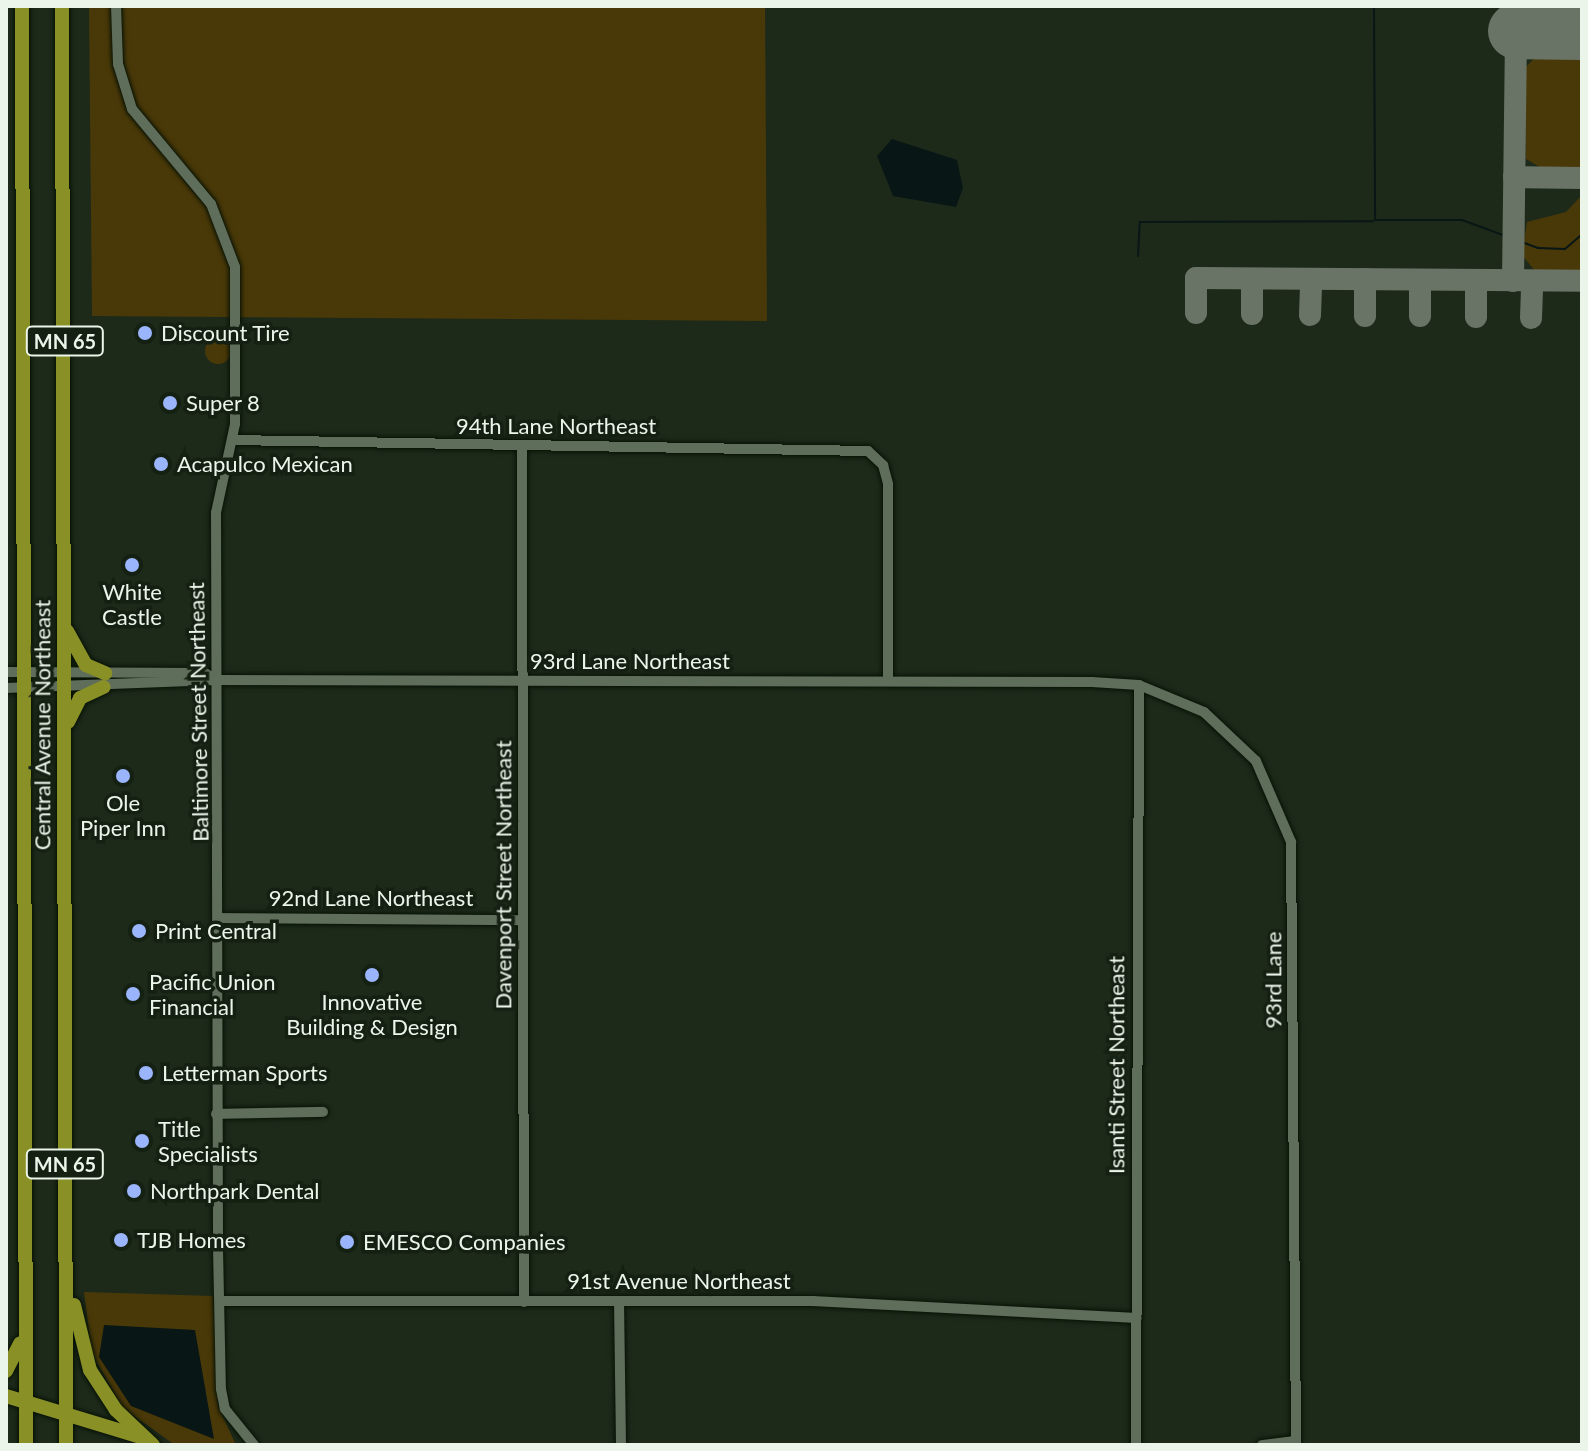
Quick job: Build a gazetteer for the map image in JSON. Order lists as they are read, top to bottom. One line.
{"streets":{"highway":["MN 65","Central Avenue Northeast"],"street":["94th Lane Northeast","93rd Lane Northeast","Baltimore Street Northeast","Davenport Street Northeast","92nd Lane Northeast","93rd Lane","Isanti Street Northeast","91st Avenue Northeast"]},"crossings":[["94th Lane Northeast","93rd Lane Northeast"],["94th Lane Northeast","Baltimore Street Northeast"],["94th Lane Northeast","Davenport Street Northeast"],["93rd Lane Northeast","Baltimore Street Northeast"],["93rd Lane Northeast","Central Avenue Northeast"],["93rd Lane Northeast","Davenport Street Northeast"],["93rd Lane Northeast","93rd Lane"],["Baltimore Street Northeast","92nd Lane Northeast"],["Baltimore Street Northeast","91st Avenue Northeast"],["Davenport Street Northeast","92nd Lane Northeast"],["Davenport Street Northeast","91st Avenue Northeast"],["93rd Lane","Isanti Street Northeast"],["Isanti Street Northeast","91st Avenue Northeast"]],"places":["Discount Tire","Super 8","Acapulco Mexican","White Castle","Ole Piper Inn","Print Central","Innovative Building & Design","Pacific Union Financial","Letterman Sports","Title Specialists","Northpark Dental","TJB Homes","EMESCO Companies"]}
